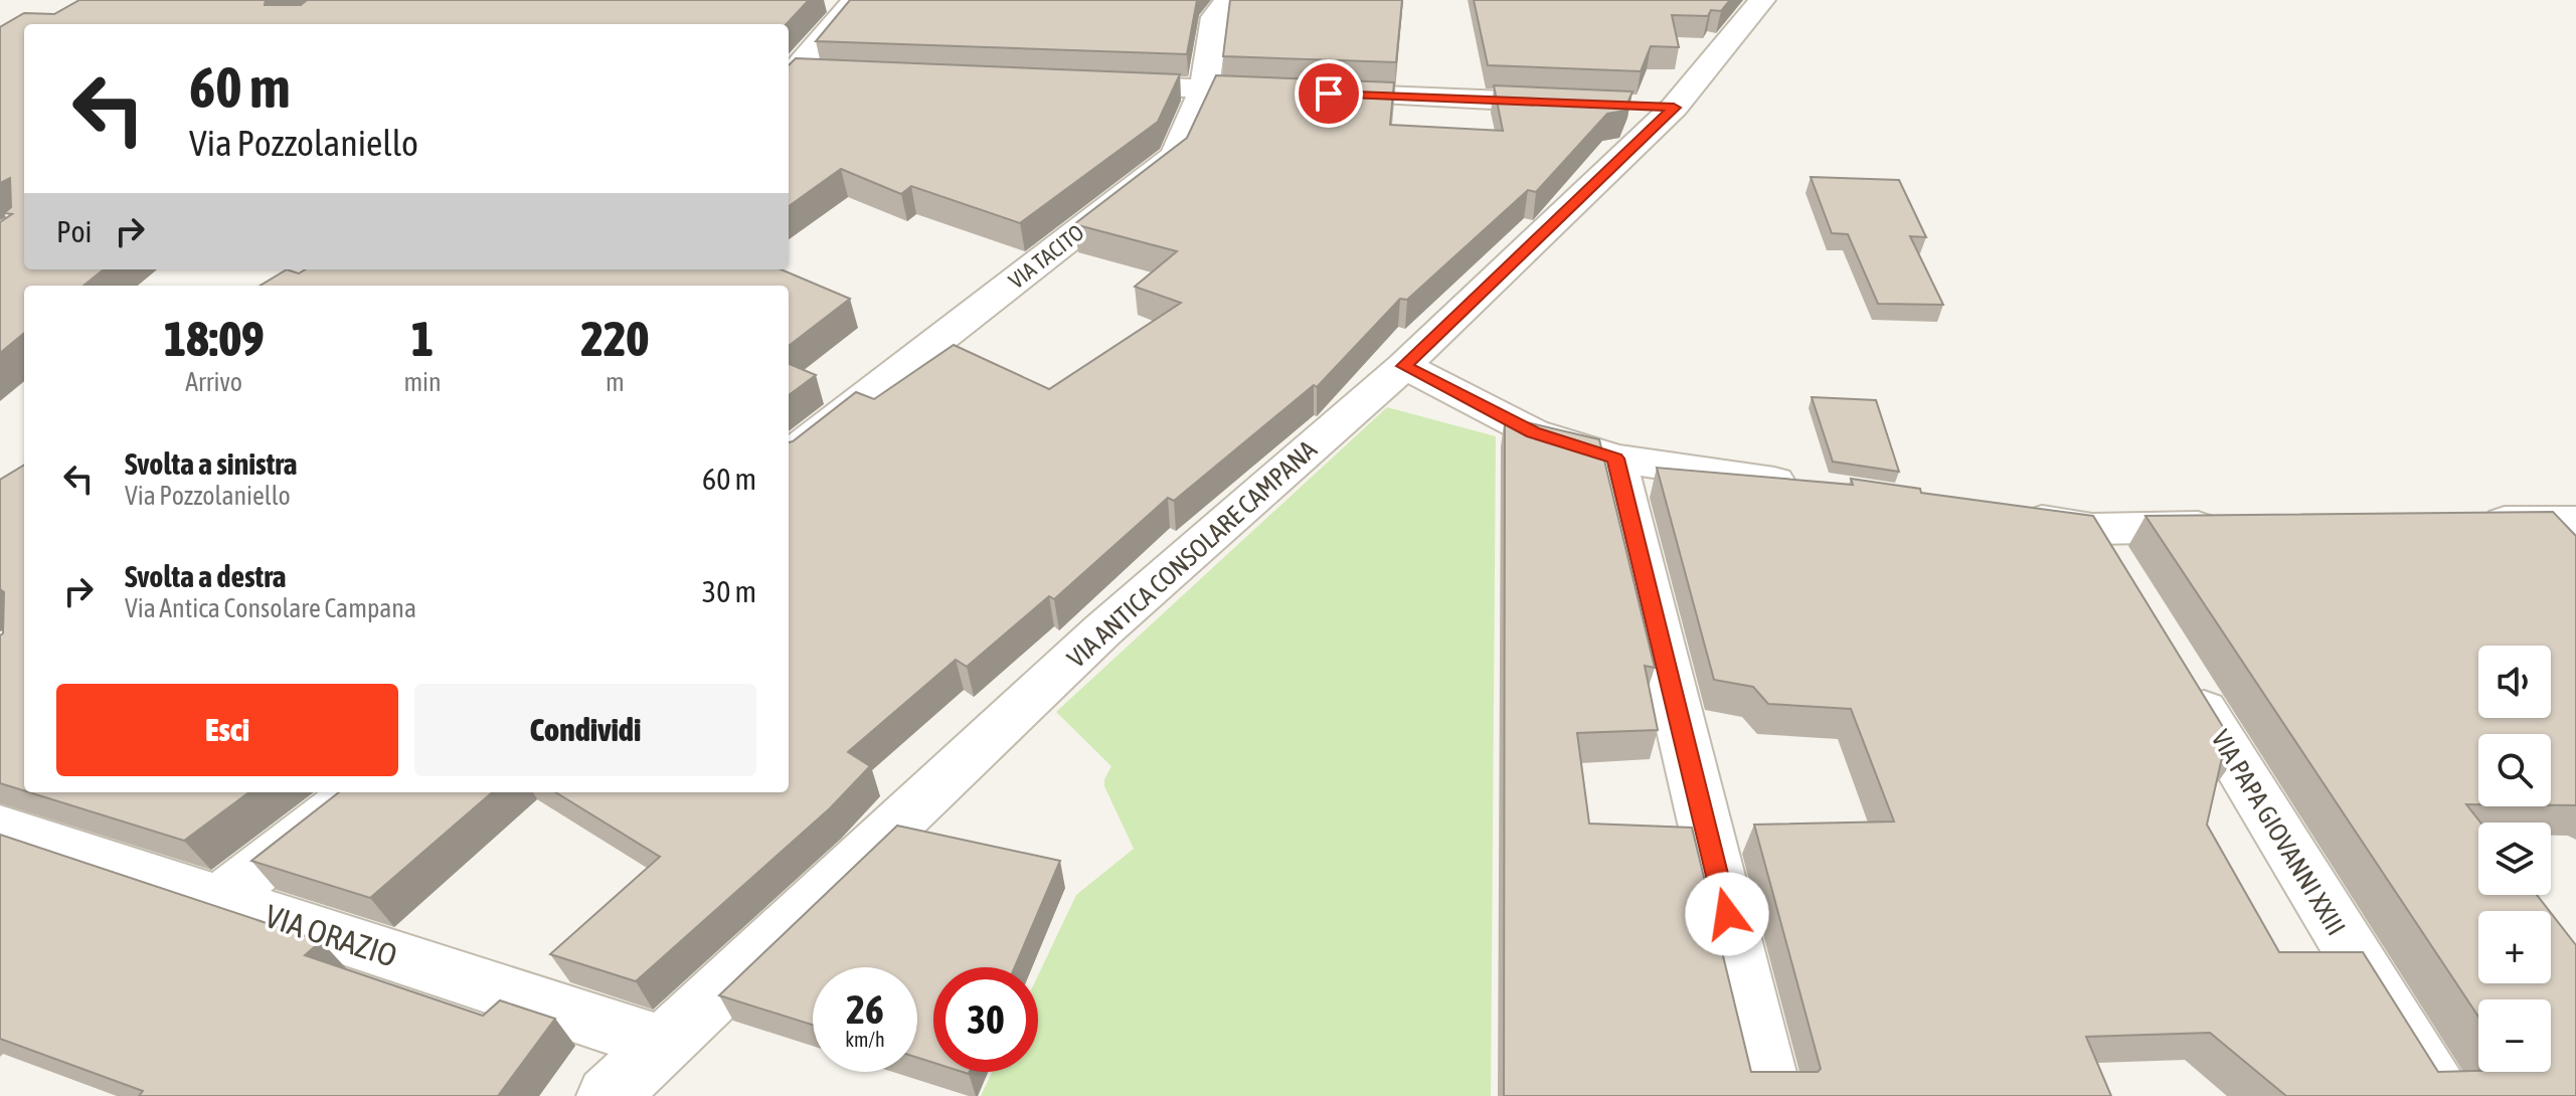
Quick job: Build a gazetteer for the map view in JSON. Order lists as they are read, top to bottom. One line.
{"streets":{"street":["VIA TACITO","VIA ANTICA CONSOLARE CAMPANA","VIA PAPA GIOVANNI XXIII","VIA ORAZIO"]},"crossings":[["VIA ANTICA CONSOLARE CAMPANA","VIA ORAZIO"]],"page":{"turn":["60 m","Via Pozzolaniello"],"then":"Poi","eta":["18:09","Arrivo","1","min","220","m"],"list":[{"name":"Svolta a sinistra","note":"Via Pozzolaniello","value":"60 m"},{"name":"Svolta a destra","note":"Via Antica Consolare Campana","value":"30 m"}],"map_buttons":["+","−"],"buttons":["Esci","Condividi"],"speed":"26 km/h","limit":"30"}}
